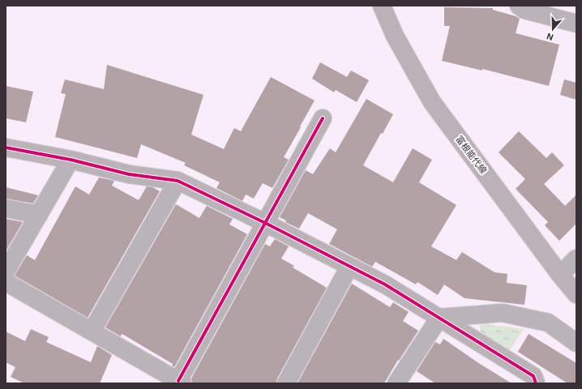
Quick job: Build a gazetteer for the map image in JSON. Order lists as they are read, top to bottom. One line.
{"streets":{"main road":["富根能代線"]},"north":"bottom"}
